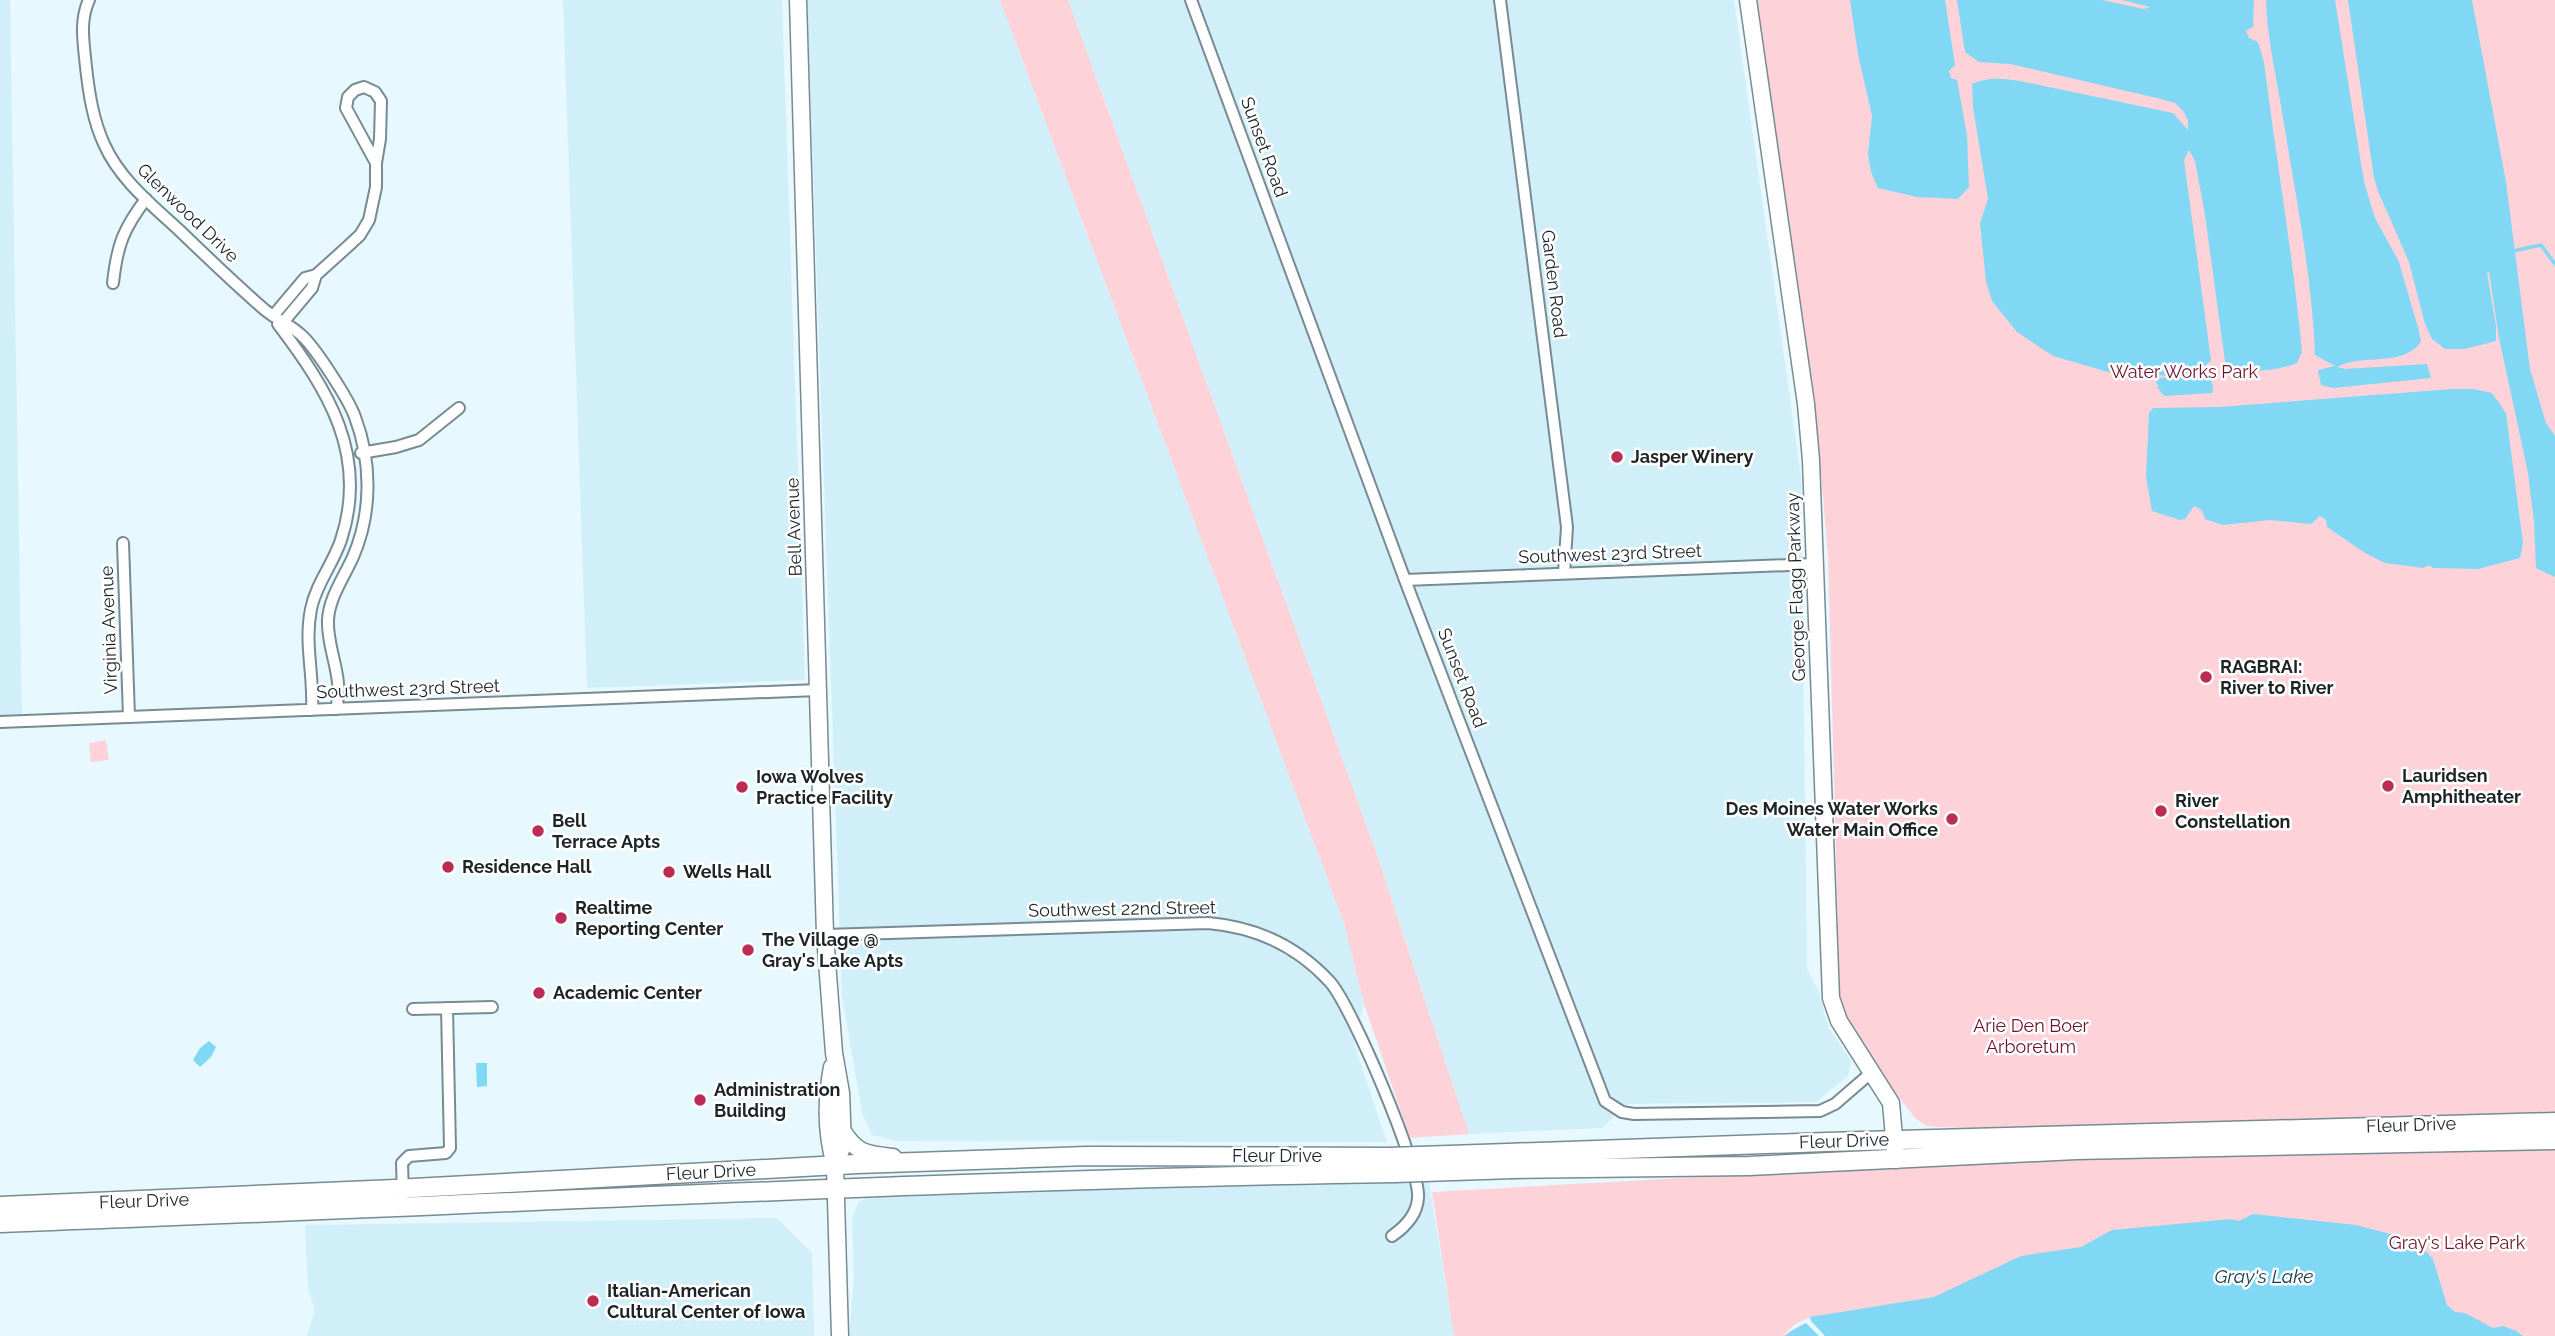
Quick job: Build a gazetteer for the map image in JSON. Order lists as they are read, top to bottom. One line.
{"streets":{"main road":["Fleur Drive"],"street":["Sunset Road","Glenwood Drive","Garden Road","Bell Avenue","Southwest 23rd Street","George Flagg Parkway","Virginia Avenue","Southwest 22nd Street"]},"crossings":[["Sunset Road","Southwest 23rd Street"],["Sunset Road","George Flagg Parkway"],["Glenwood Drive","Southwest 23rd Street"],["Garden Road","Southwest 23rd Street"],["Bell Avenue","Southwest 23rd Street"],["Bell Avenue","Southwest 22nd Street"],["Bell Avenue","Fleur Drive"],["Southwest 23rd Street","George Flagg Parkway"],["Southwest 23rd Street","Virginia Avenue"],["George Flagg Parkway","Fleur Drive"]],"water":["Gray's Lake"],"parks":["Water Works Park","Arie Den Boer Arboretum","Gray's Lake Park"],"places":["Jasper Winery","RAGBRAI: River to River","Lauridsen Amphitheater","Iowa Wolves Practice Facility","River Constellation","Des Moines Water Works Water Main Office","Bell Terrace Apts","Residence Hall","Wells Hall","Realtime Reporting Center","The Village @ Gray's Lake Apts","Academic Center","Administration Building","Italian-American Cultural Center of Iowa"]}
